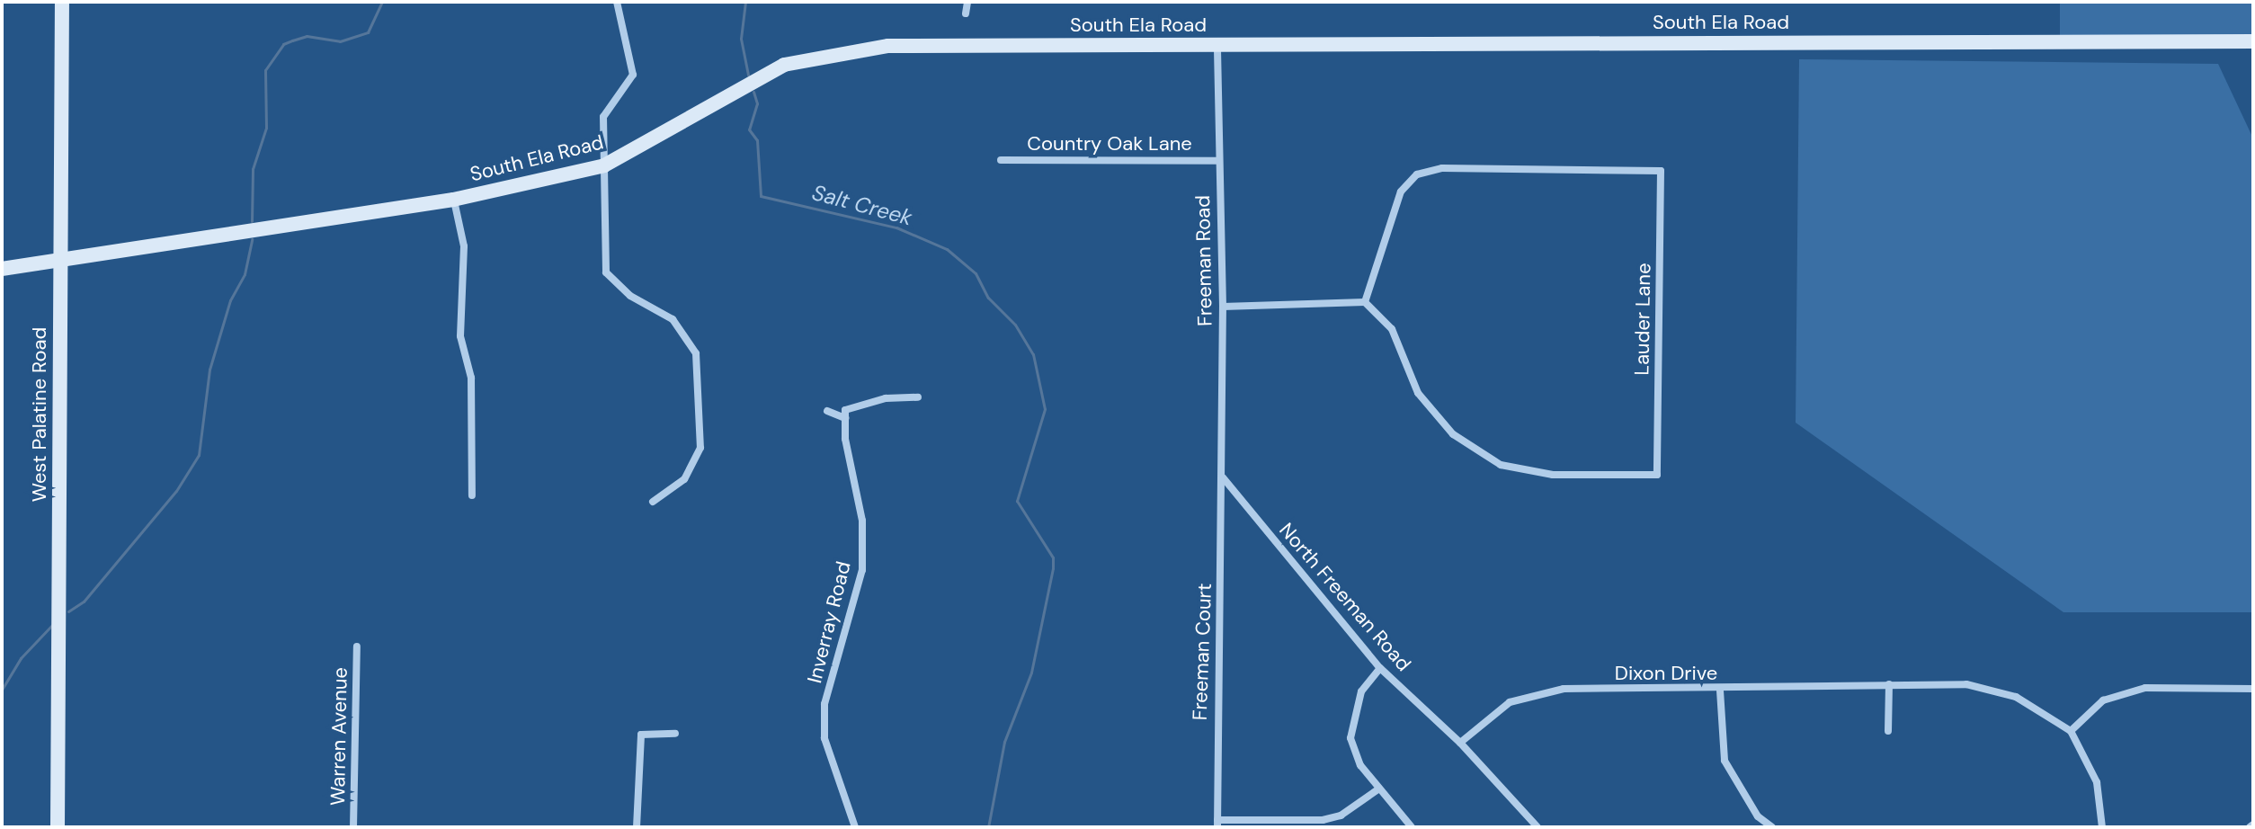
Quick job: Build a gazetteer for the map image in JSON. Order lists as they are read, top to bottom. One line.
{"streets":{"main road":["South Ela Road","West Palatine Road"],"street":["Country Oak Lane","Freeman Road","Lauder Lane","North Freeman Road","Inverray Road","Freeman Court","Dixon Drive","Warren Avenue"]},"crossings":[["South Ela Road","Freeman Road"],["South Ela Road","West Palatine Road"],["Country Oak Lane","Freeman Road"],["Freeman Road","North Freeman Road"],["Freeman Road","Freeman Court"],["North Freeman Road","Freeman Court"],["North Freeman Road","Dixon Drive"]],"water":["Salt Creek"]}
